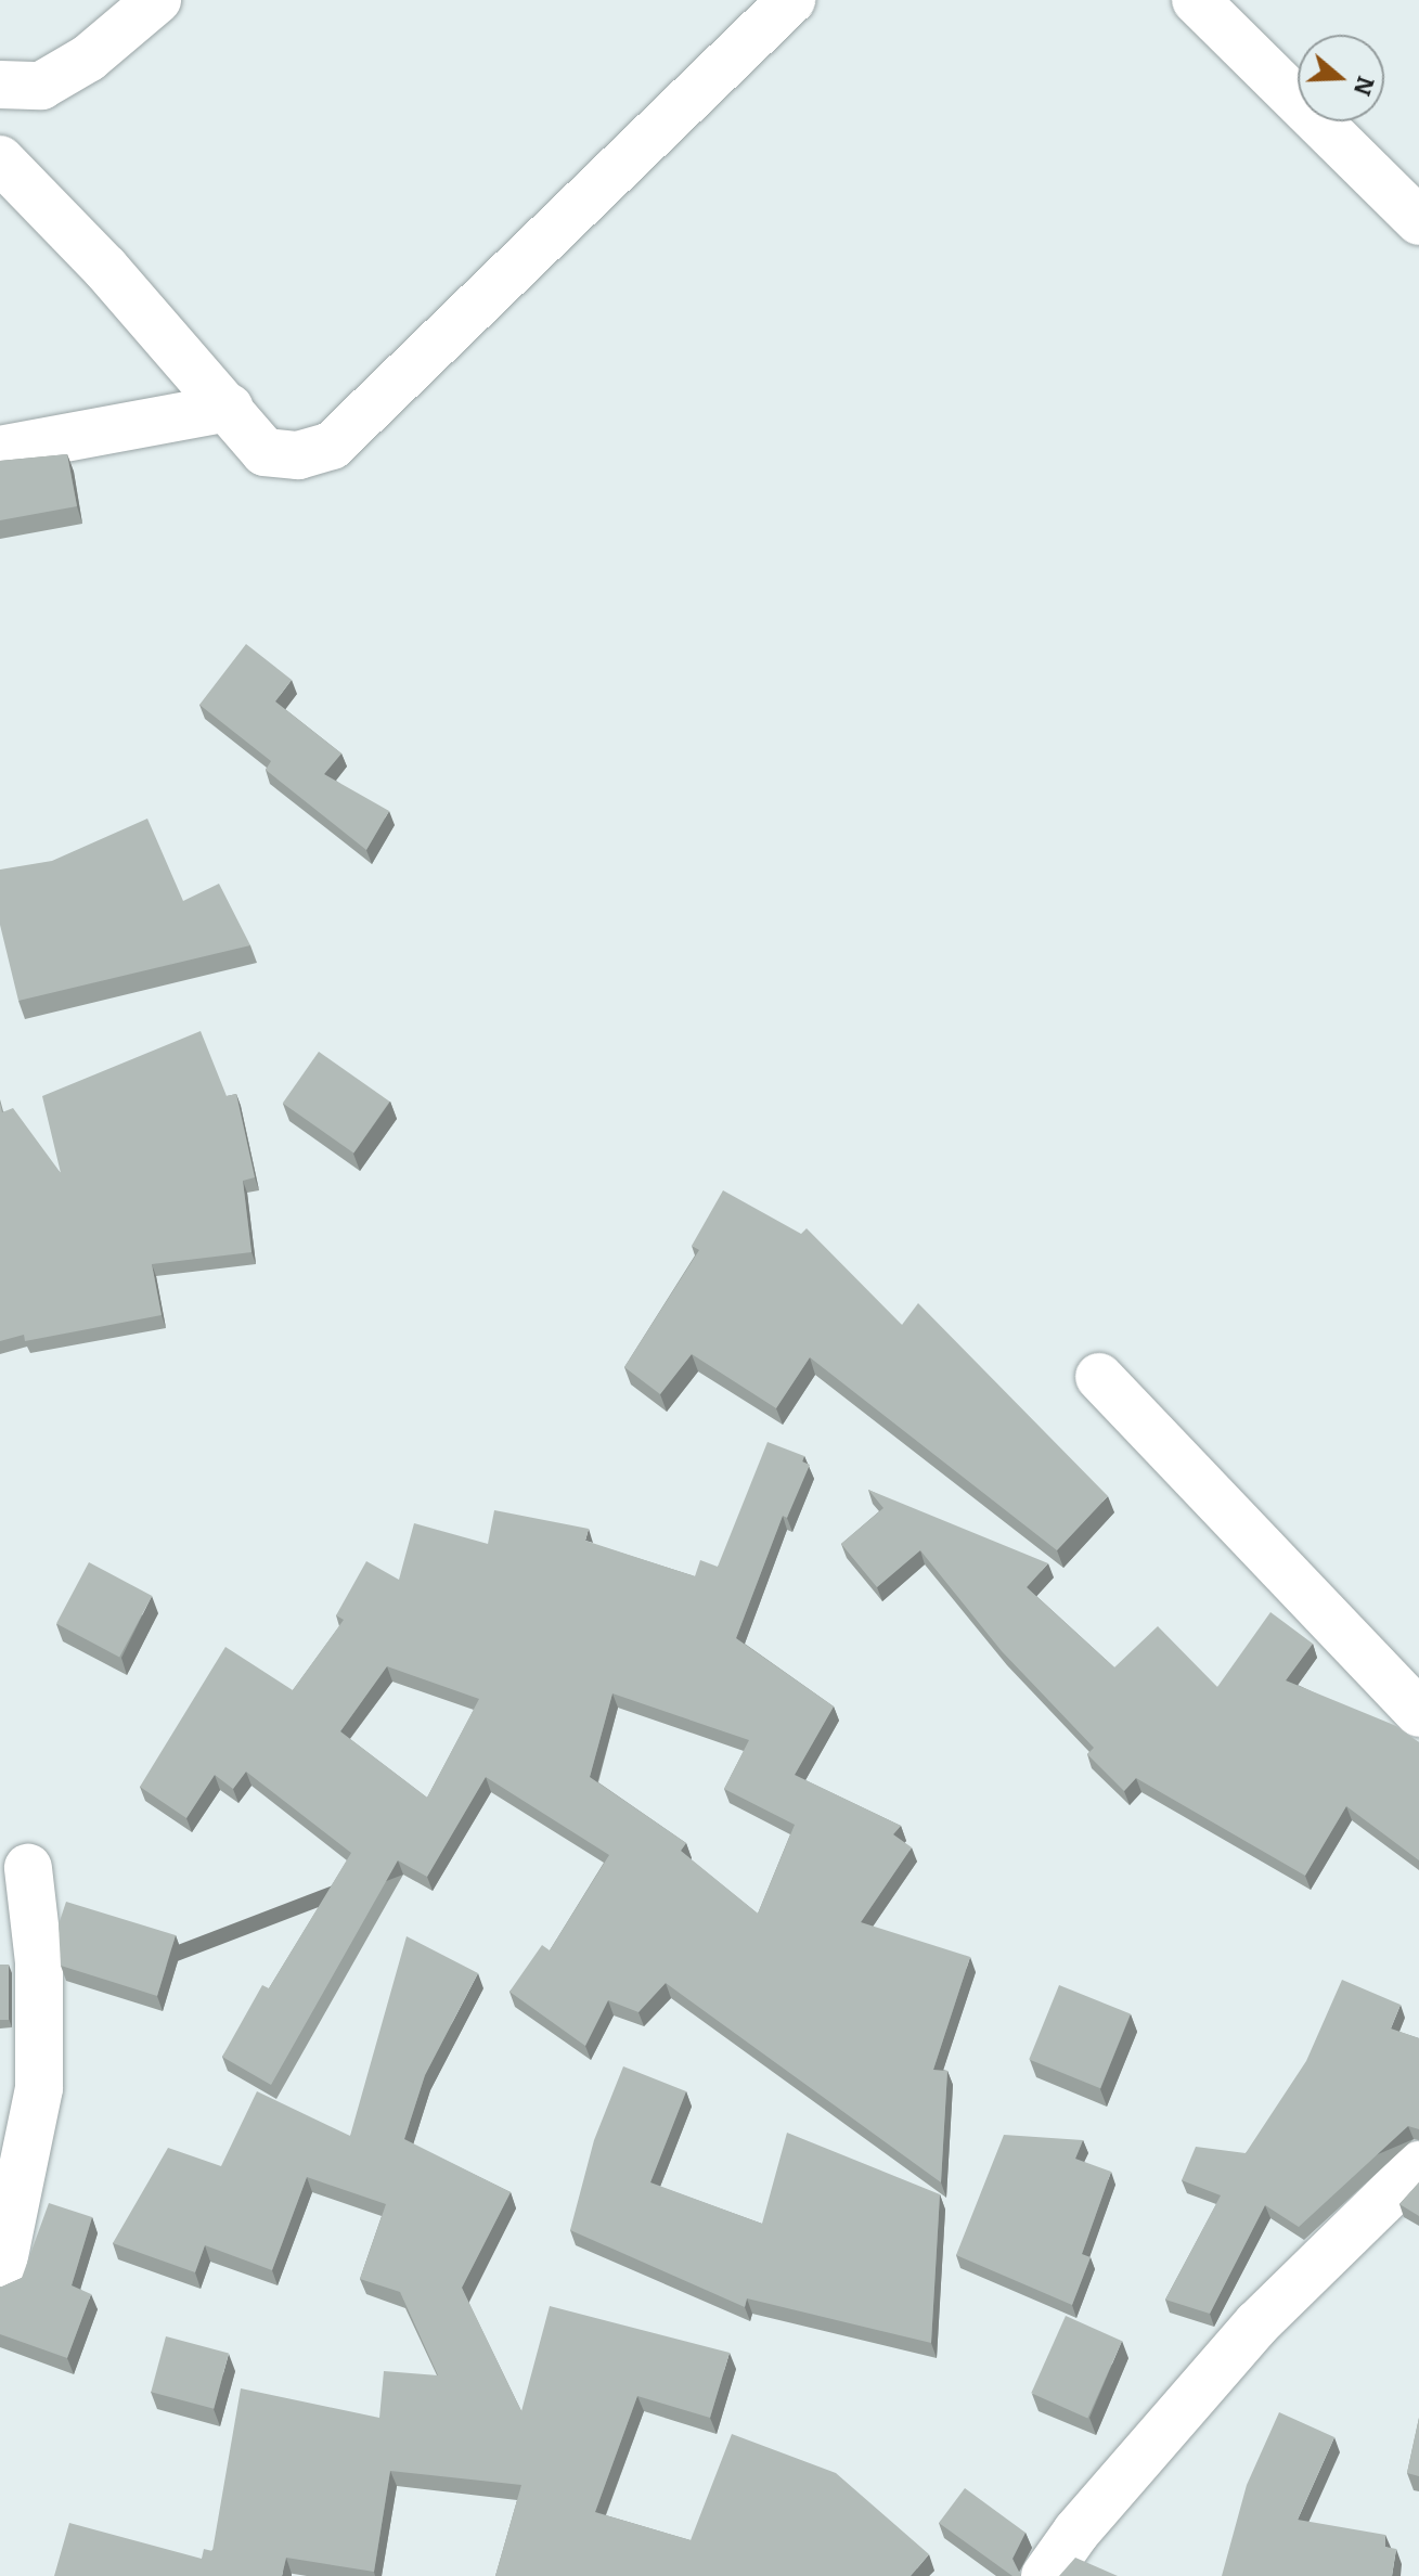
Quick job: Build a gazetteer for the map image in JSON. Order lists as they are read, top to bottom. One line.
{"north":"right"}
